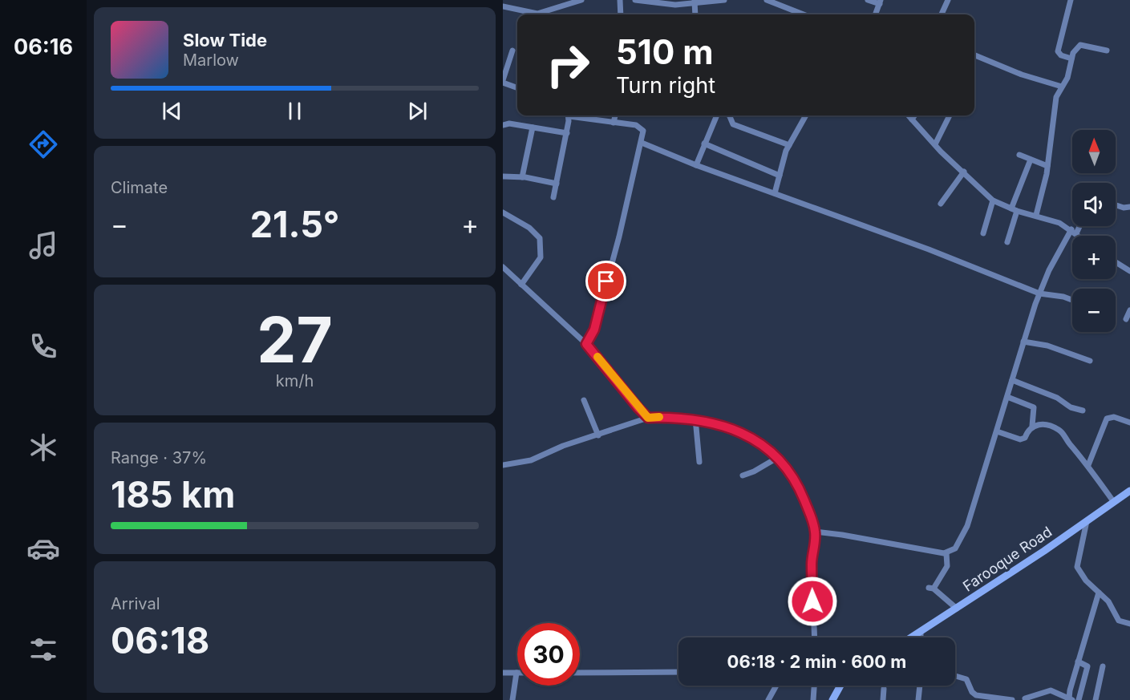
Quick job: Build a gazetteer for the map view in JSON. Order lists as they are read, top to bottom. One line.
{"streets":{"main road":["Farooque Road"]},"north":"top","page":{"tabs":"06:16","turn":["510 m","Turn right"],"song":["Slow Tide","Marlow"],"map_buttons":["+","−"],"tile":["Climate",["27","km/h"],["Range · 37%","185 km"],["Arrival","06:18"]],"heat":["−","21.5°","+"],"limit":"30","trip":"06:18 · 2 min · 600 m"}}
